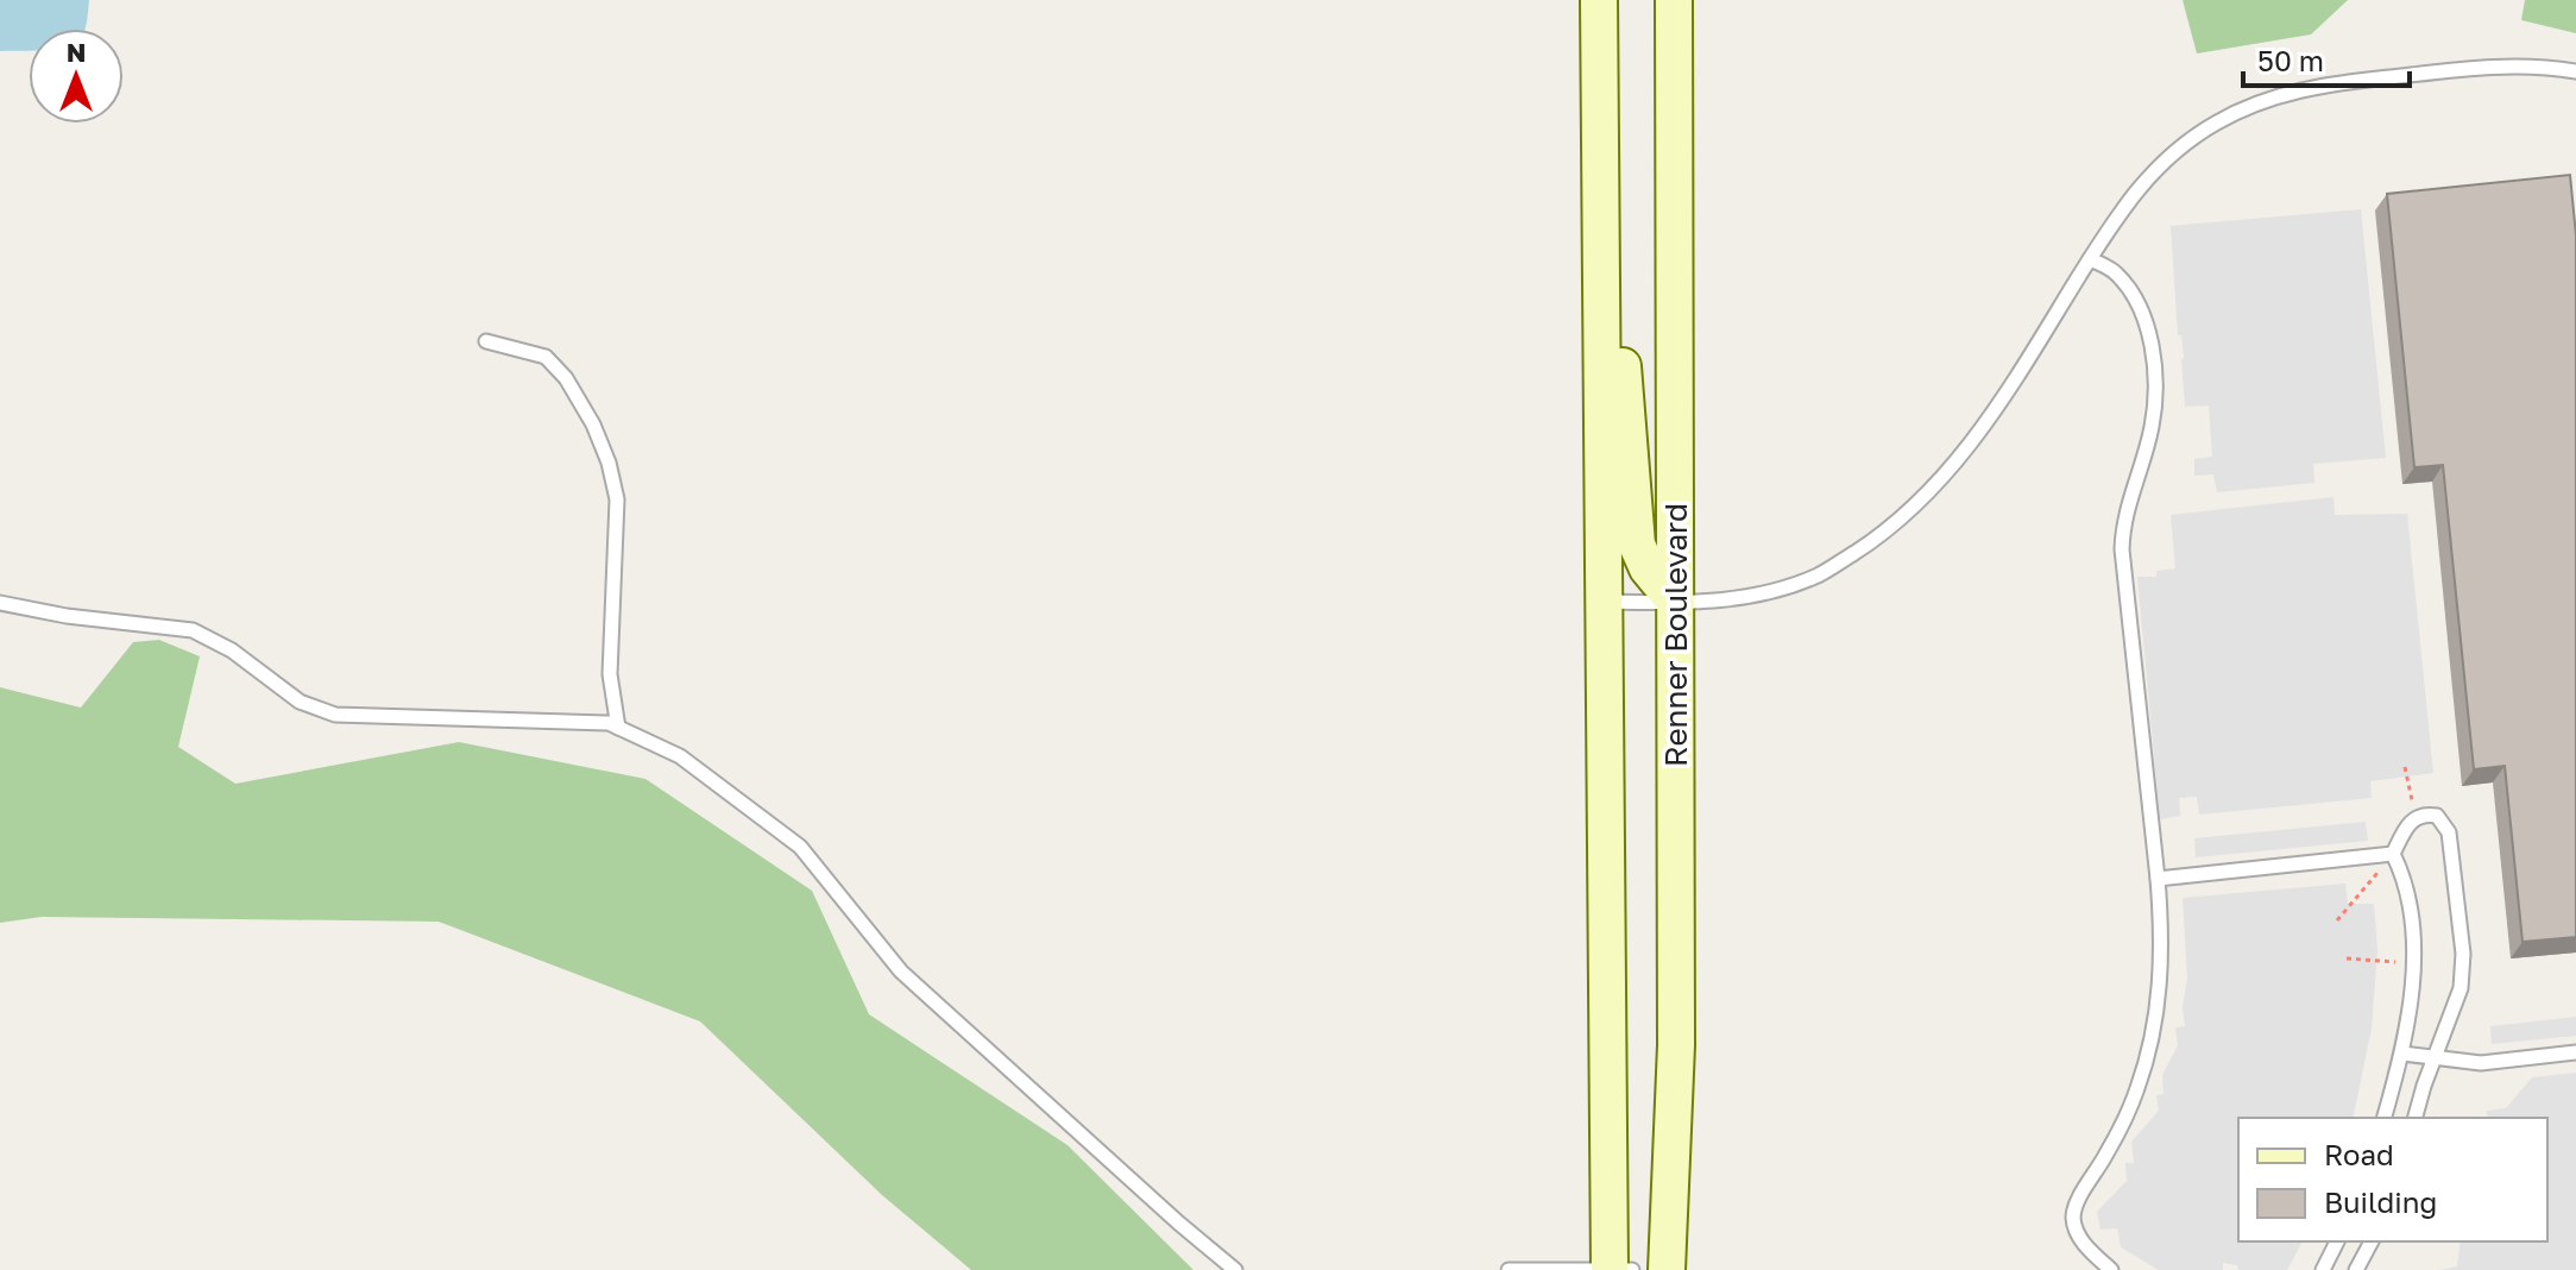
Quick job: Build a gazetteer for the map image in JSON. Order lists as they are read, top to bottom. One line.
{"streets":{"main road":["Renner Boulevard"]},"legend":["Road","Building"],"scale_bar":"50 m","north":"top"}
